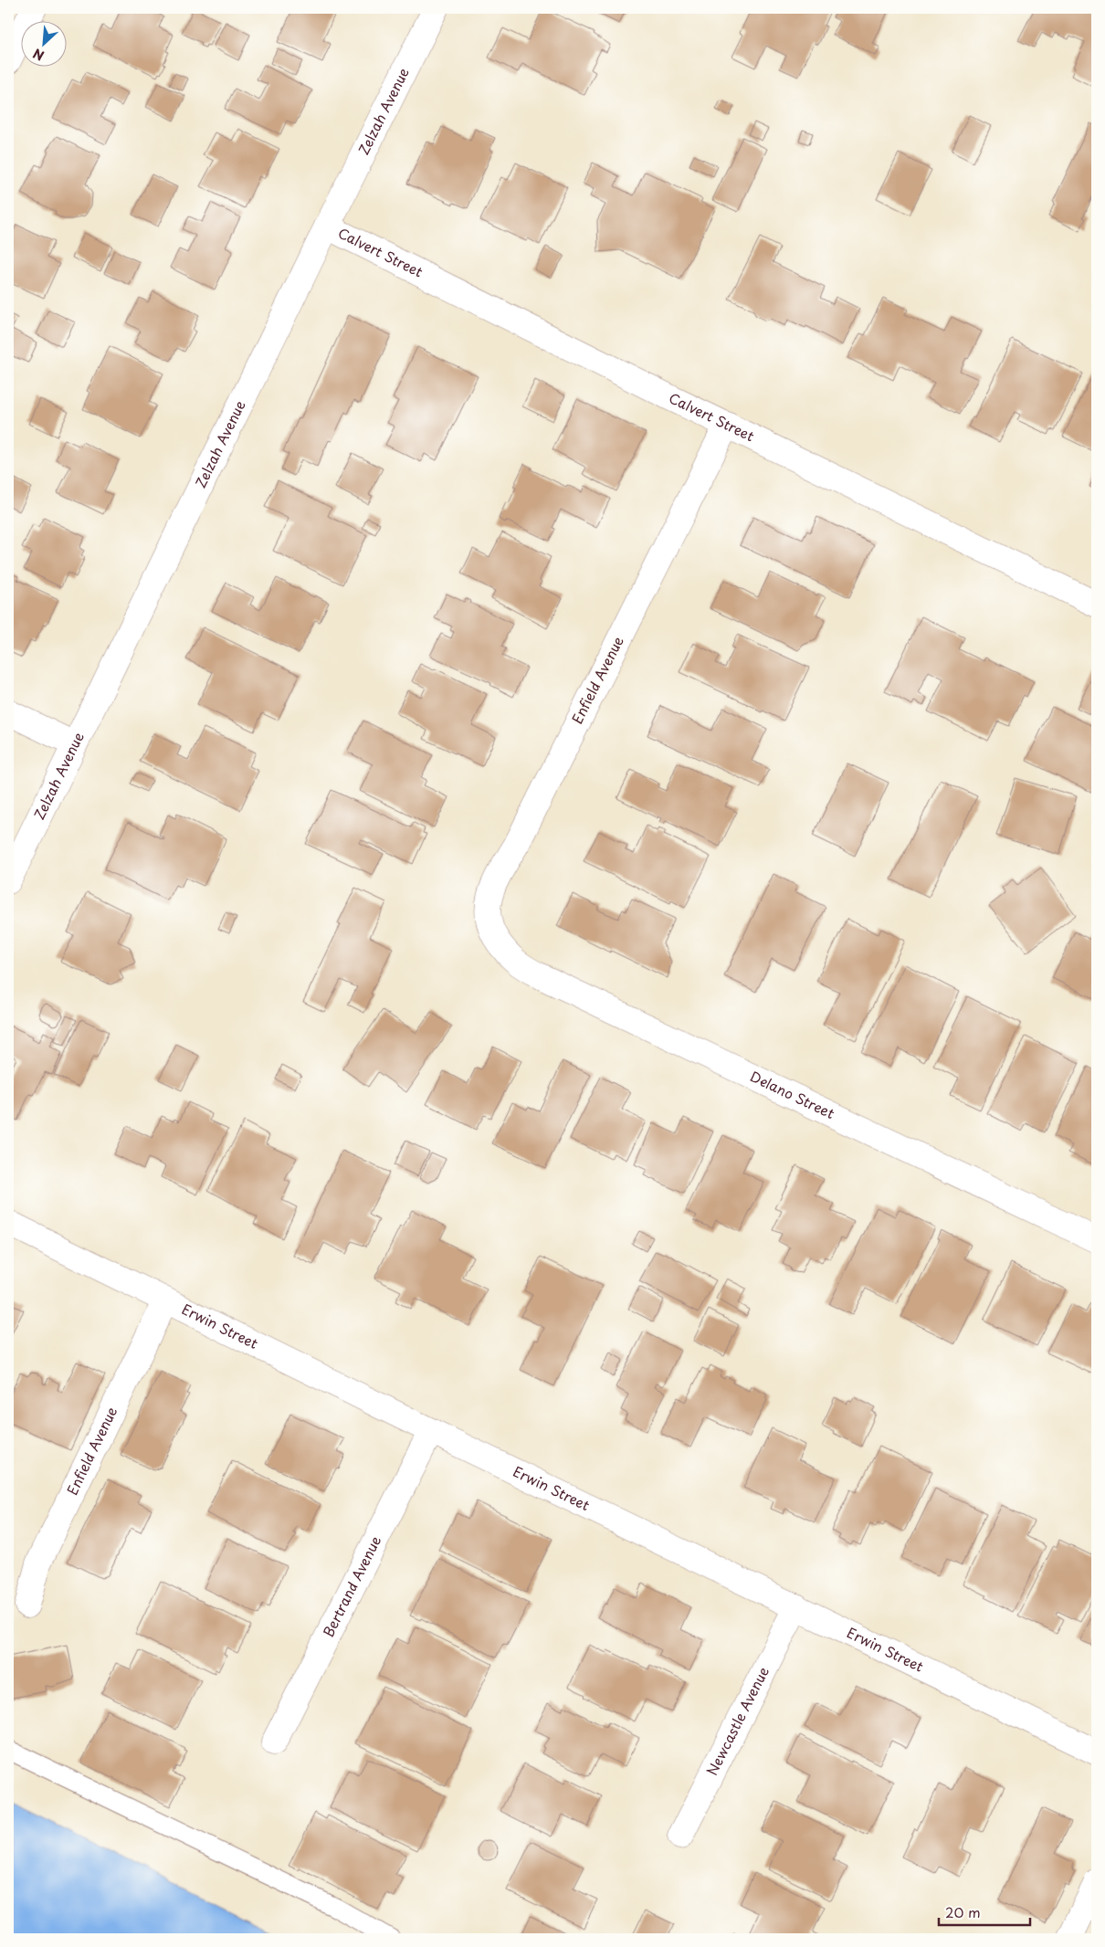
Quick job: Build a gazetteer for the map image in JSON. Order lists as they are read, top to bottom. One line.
{"streets":{"street":["Zelzah Avenue","Calvert Street","Enfield Avenue","Delano Street","Erwin Street","Bertrand Avenue","Newcastle Avenue"]},"crossings":[["Zelzah Avenue","Calvert Street"],["Calvert Street","Enfield Avenue"],["Enfield Avenue","Delano Street"],["Enfield Avenue","Erwin Street"],["Erwin Street","Bertrand Avenue"],["Erwin Street","Newcastle Avenue"]],"scale_bar":"20 m","north":"bottom left"}
